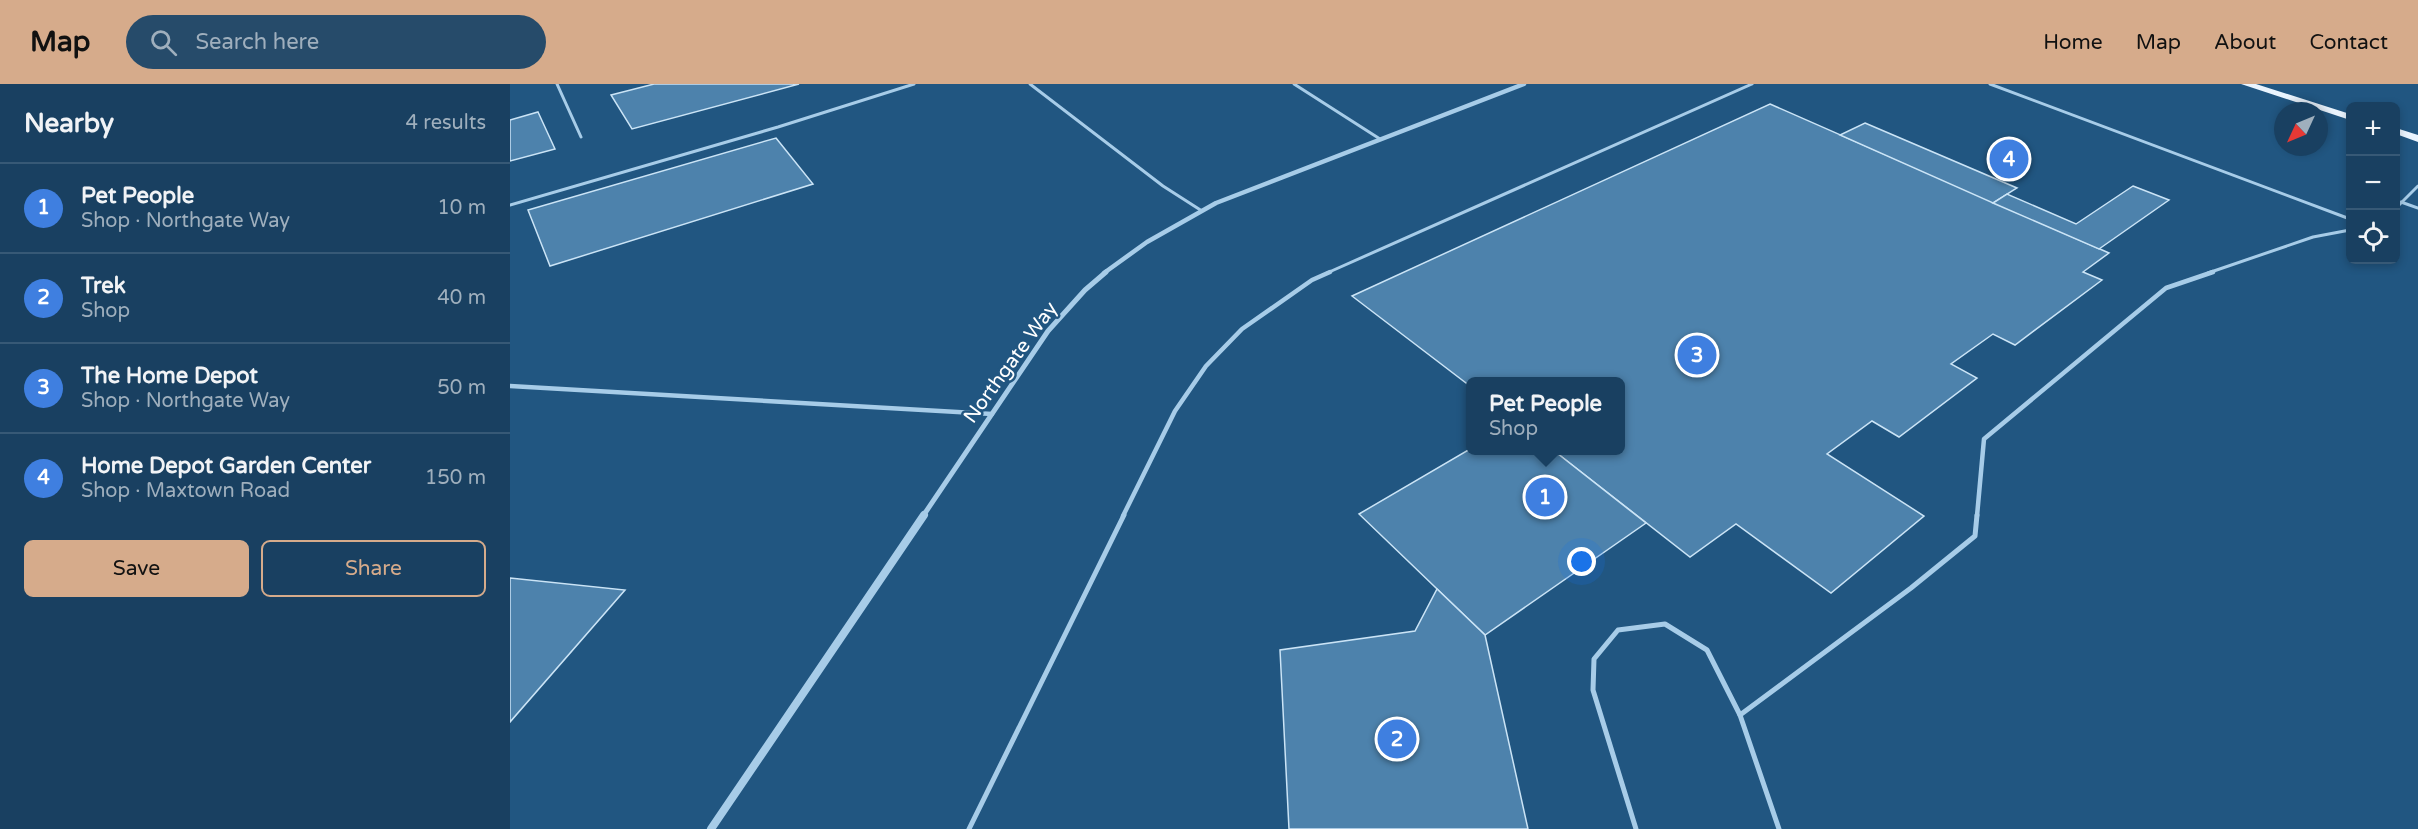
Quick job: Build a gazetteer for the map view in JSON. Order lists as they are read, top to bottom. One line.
{"streets":{"street":["Northgate Way"]},"north":"bottom left","page":{"header":"Map","search":"Search here","nav":["Home","Map","About","Contact"],"heading":["Nearby","4 results"],"map_buttons":["+","−"],"pins":["4","3","1","2"],"list":[{"mark":"1","name":"Pet People","note":"Shop · Northgate Way","value":"10 m"},{"mark":"2","name":"Trek","note":"Shop","value":"40 m"},{"mark":"3","name":"The Home Depot","note":"Shop · Northgate Way","value":"50 m"},{"mark":"4","name":"Home Depot Garden Center","note":"Shop · Maxtown Road","value":"150 m"}],"popup":["Pet People","Shop"],"buttons":["Save","Share"]}}
